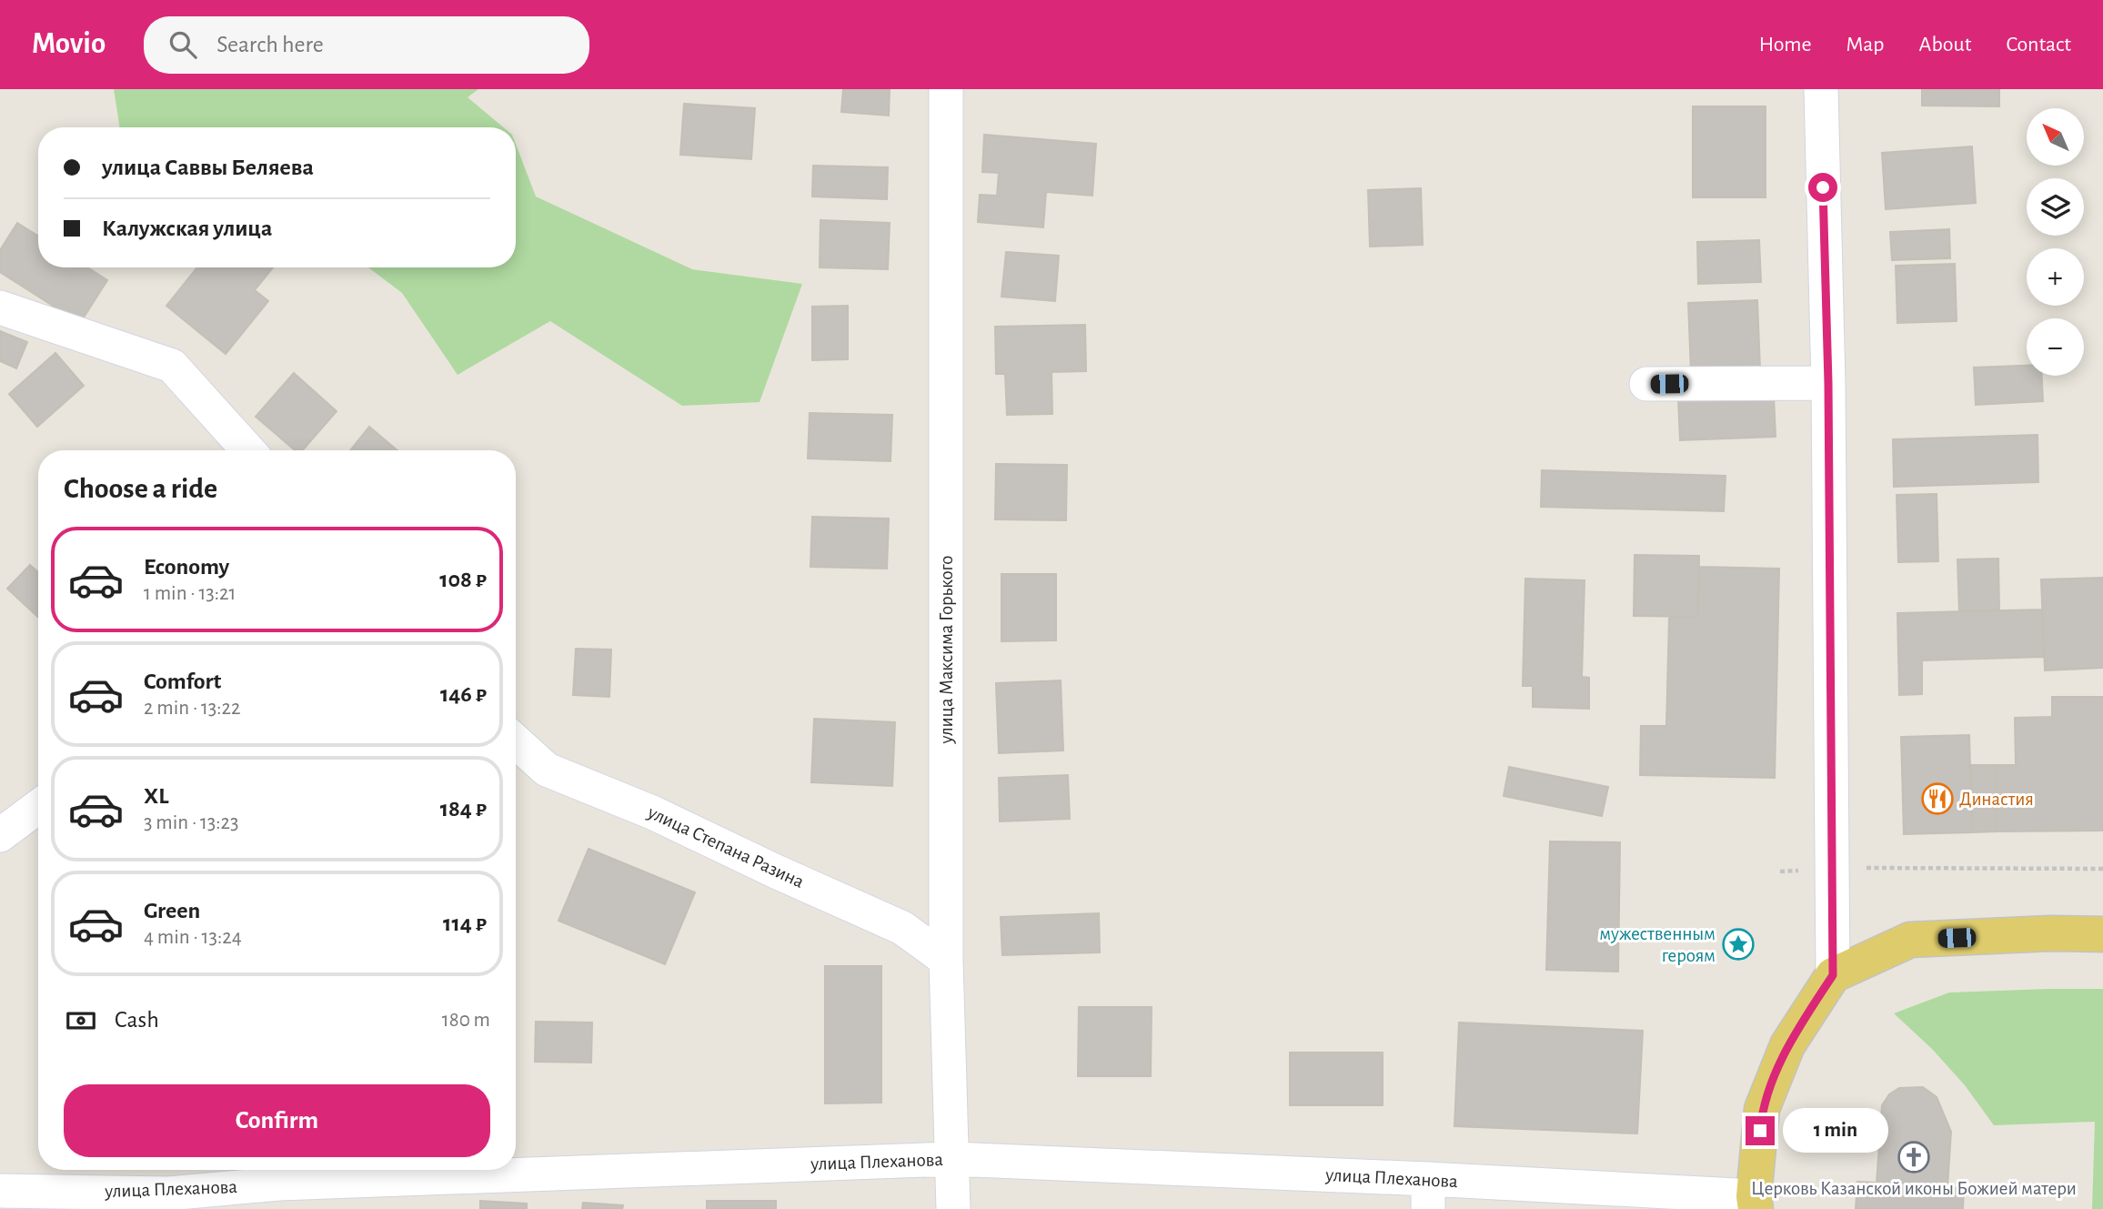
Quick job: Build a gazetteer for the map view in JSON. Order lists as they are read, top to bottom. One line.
{"streets":{"street":["улица Максима Горького","улица Степана Разина","улица Плеханова"]},"crossings":[["улица Максима Горького","улица Степана Разина"],["улица Максима Горького","улица Плеханова"]],"places":{"restaurant":["Династия"],"place":["мужественным героям"],"church":["Церковь Казанской иконы Божией матери"]},"north":"top left","page":{"header":"Movio","search":"Search here","nav":["Home","Map","About","Contact"],"map_buttons":["+","−"],"banner":["улица Саввы Беляева","Калужская улица"],"heading":"Choose a ride","list":[{"name":"Economy","note":"1 min · 13:21","value":"108 ₽"},{"name":"Comfort","note":"2 min · 13:22","value":"146 ₽"},{"name":"XL","note":"3 min · 13:23","value":"184 ₽"},{"name":"Green","note":"4 min · 13:24","value":"114 ₽"}],"pay":["Cash","180 m"],"buttons":"Confirm","bubble":"1 min"}}
